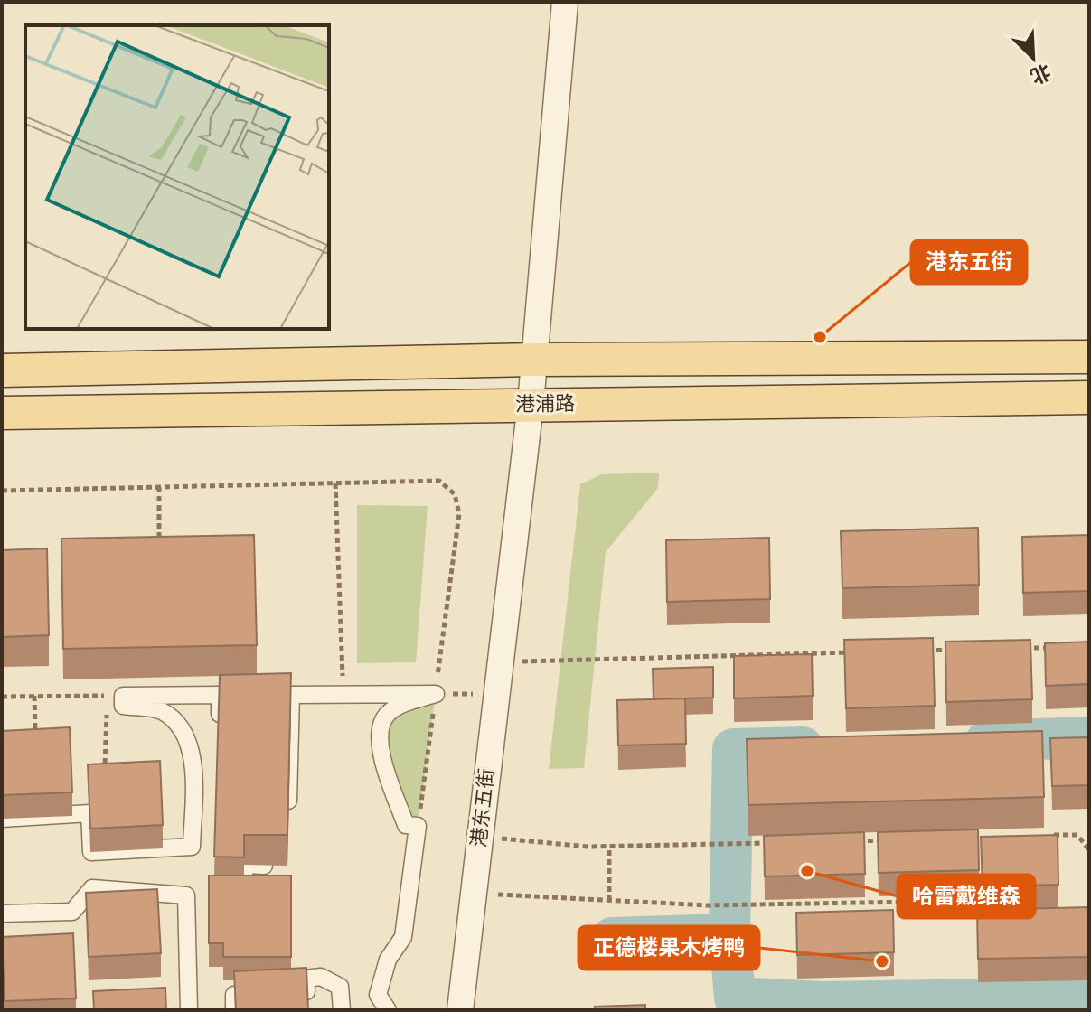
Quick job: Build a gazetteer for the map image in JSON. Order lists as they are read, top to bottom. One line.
{"streets":{"main road":["港浦路"],"street":["港东五街"]},"crossings":[["港浦路","港东五街"]],"places":["港东五街","哈雷戴维森","正德楼果木烤鸭"],"north":"bottom right"}
